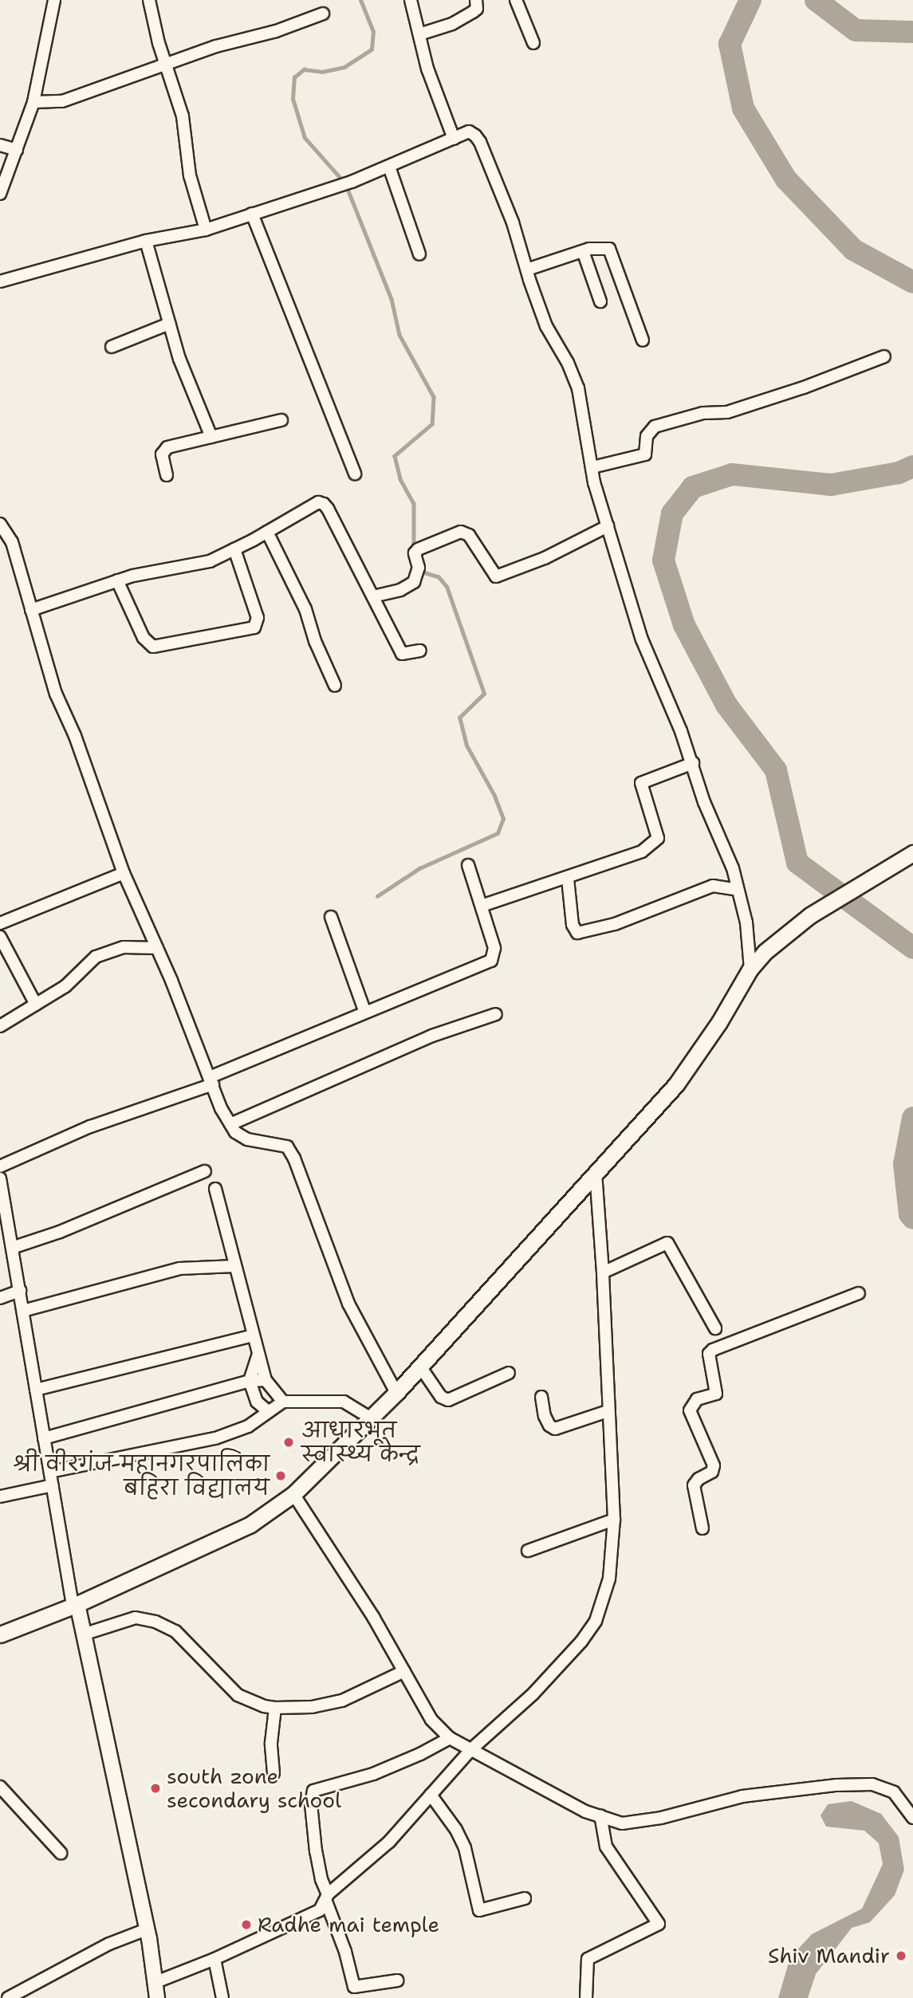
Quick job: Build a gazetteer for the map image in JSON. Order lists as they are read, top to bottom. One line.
{"places":["आधारभूत स्वास्थ्य केन्द्र","श्री वीरगंज महानगरपालिका बहिरा विद्यालय","south zone secondary school","Radhe mai temple","Shiv Mandir"]}
